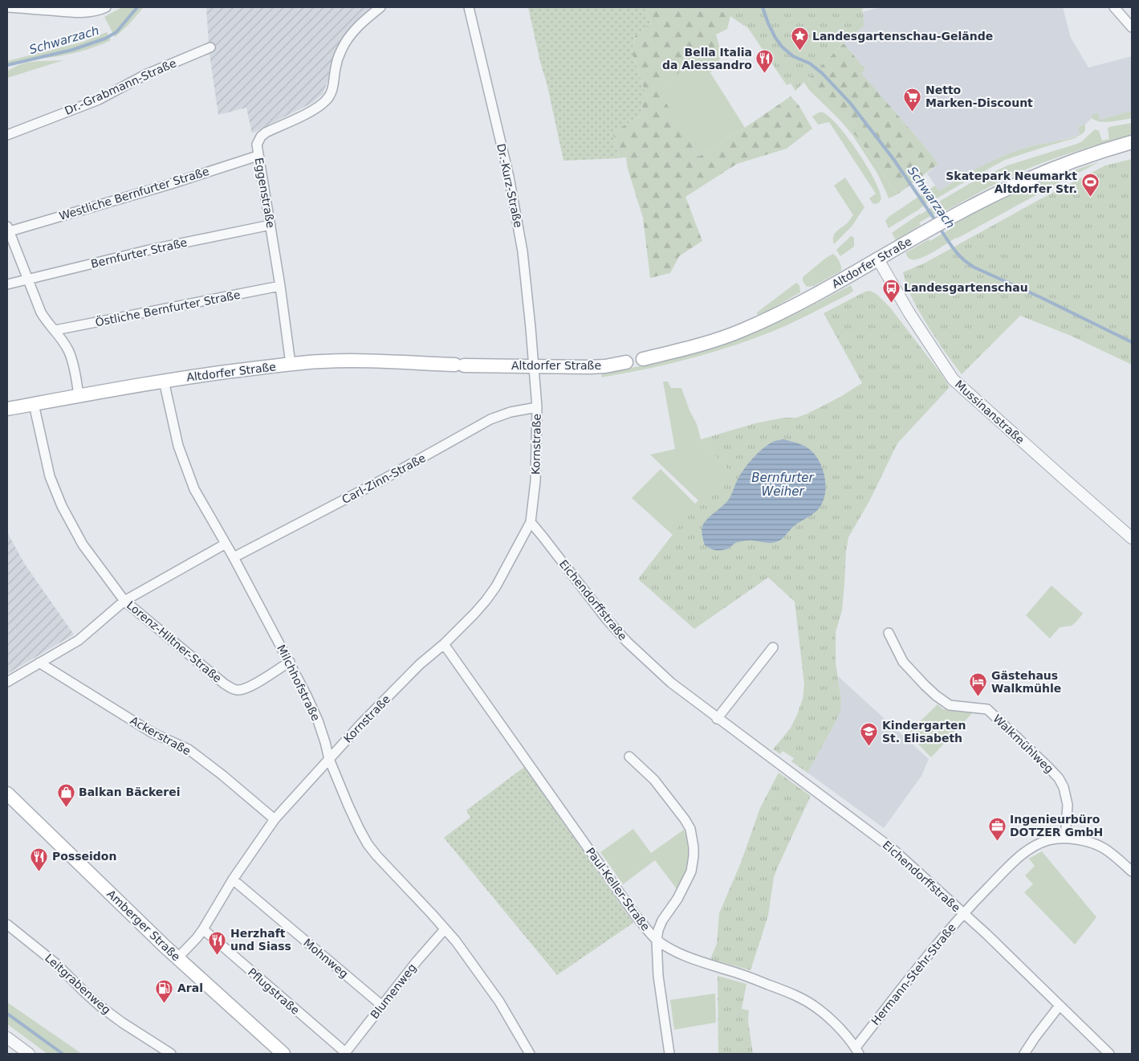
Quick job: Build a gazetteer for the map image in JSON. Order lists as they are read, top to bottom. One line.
{"streets":{"main road":["Altdorfer Straße","Amberger Straße"],"street":["Dr.-Grabmann-Straße","Dr.-Kurz-Straße","Eggenstraße","Westliche Bernfurter Straße","Bernfurter Straße","Östliche Bernfurter Straße","Mussinanstraße","Kornstraße","Carl-Zinn-Straße","Eichendorffstraße","Lorenz-Hiltner-Straße","Milchhofstraße","Ackerstraße","Walkmühlweg","Paul-Keller-Straße","Mohnweg","Hermann-Stehr-Straße","Leitgrabenweg","Pflugstraße","Blumenweg"]},"crossings":[["Dr.-Kurz-Straße","Altdorfer Straße"],["Dr.-Kurz-Straße","Kornstraße"],["Eggenstraße","Westliche Bernfurter Straße"],["Eggenstraße","Bernfurter Straße"],["Eggenstraße","Altdorfer Straße"],["Eggenstraße","Östliche Bernfurter Straße"],["Altdorfer Straße","Mussinanstraße"],["Altdorfer Straße","Kornstraße"],["Altdorfer Straße","Lorenz-Hiltner-Straße"],["Altdorfer Straße","Milchhofstraße"],["Kornstraße","Carl-Zinn-Straße"],["Kornstraße","Eichendorffstraße"],["Kornstraße","Milchhofstraße"],["Kornstraße","Paul-Keller-Straße"],["Carl-Zinn-Straße","Milchhofstraße"],["Eichendorffstraße","Hermann-Stehr-Straße"],["Lorenz-Hiltner-Straße","Milchhofstraße"],["Walkmühlweg","Hermann-Stehr-Straße"],["Paul-Keller-Straße","Hermann-Stehr-Straße"],["Mohnweg","Blumenweg"],["Pflugstraße","Blumenweg"]],"water":["Schwarzach","Bernfurter Weiher"],"places":{"place":["Landesgartenschau-Gelände"],"restaurant":["Bella Italia da Alessandro","Posseidon","Herzhaft und Siass"],"supermarket":["Netto Marken-Discount"],"sports":["Skatepark Neumarkt Altdorfer Str."],"bus stop":["Landesgartenschau"],"hotel":["Gästehaus Walkmühle"],"school or university":["Kindergarten St. Elisabeth"],"shop":["Balkan Bäckerei"],"office":["Ingenieurbüro DOTZER GmbH"],"fuel station":["Aral"]}}
